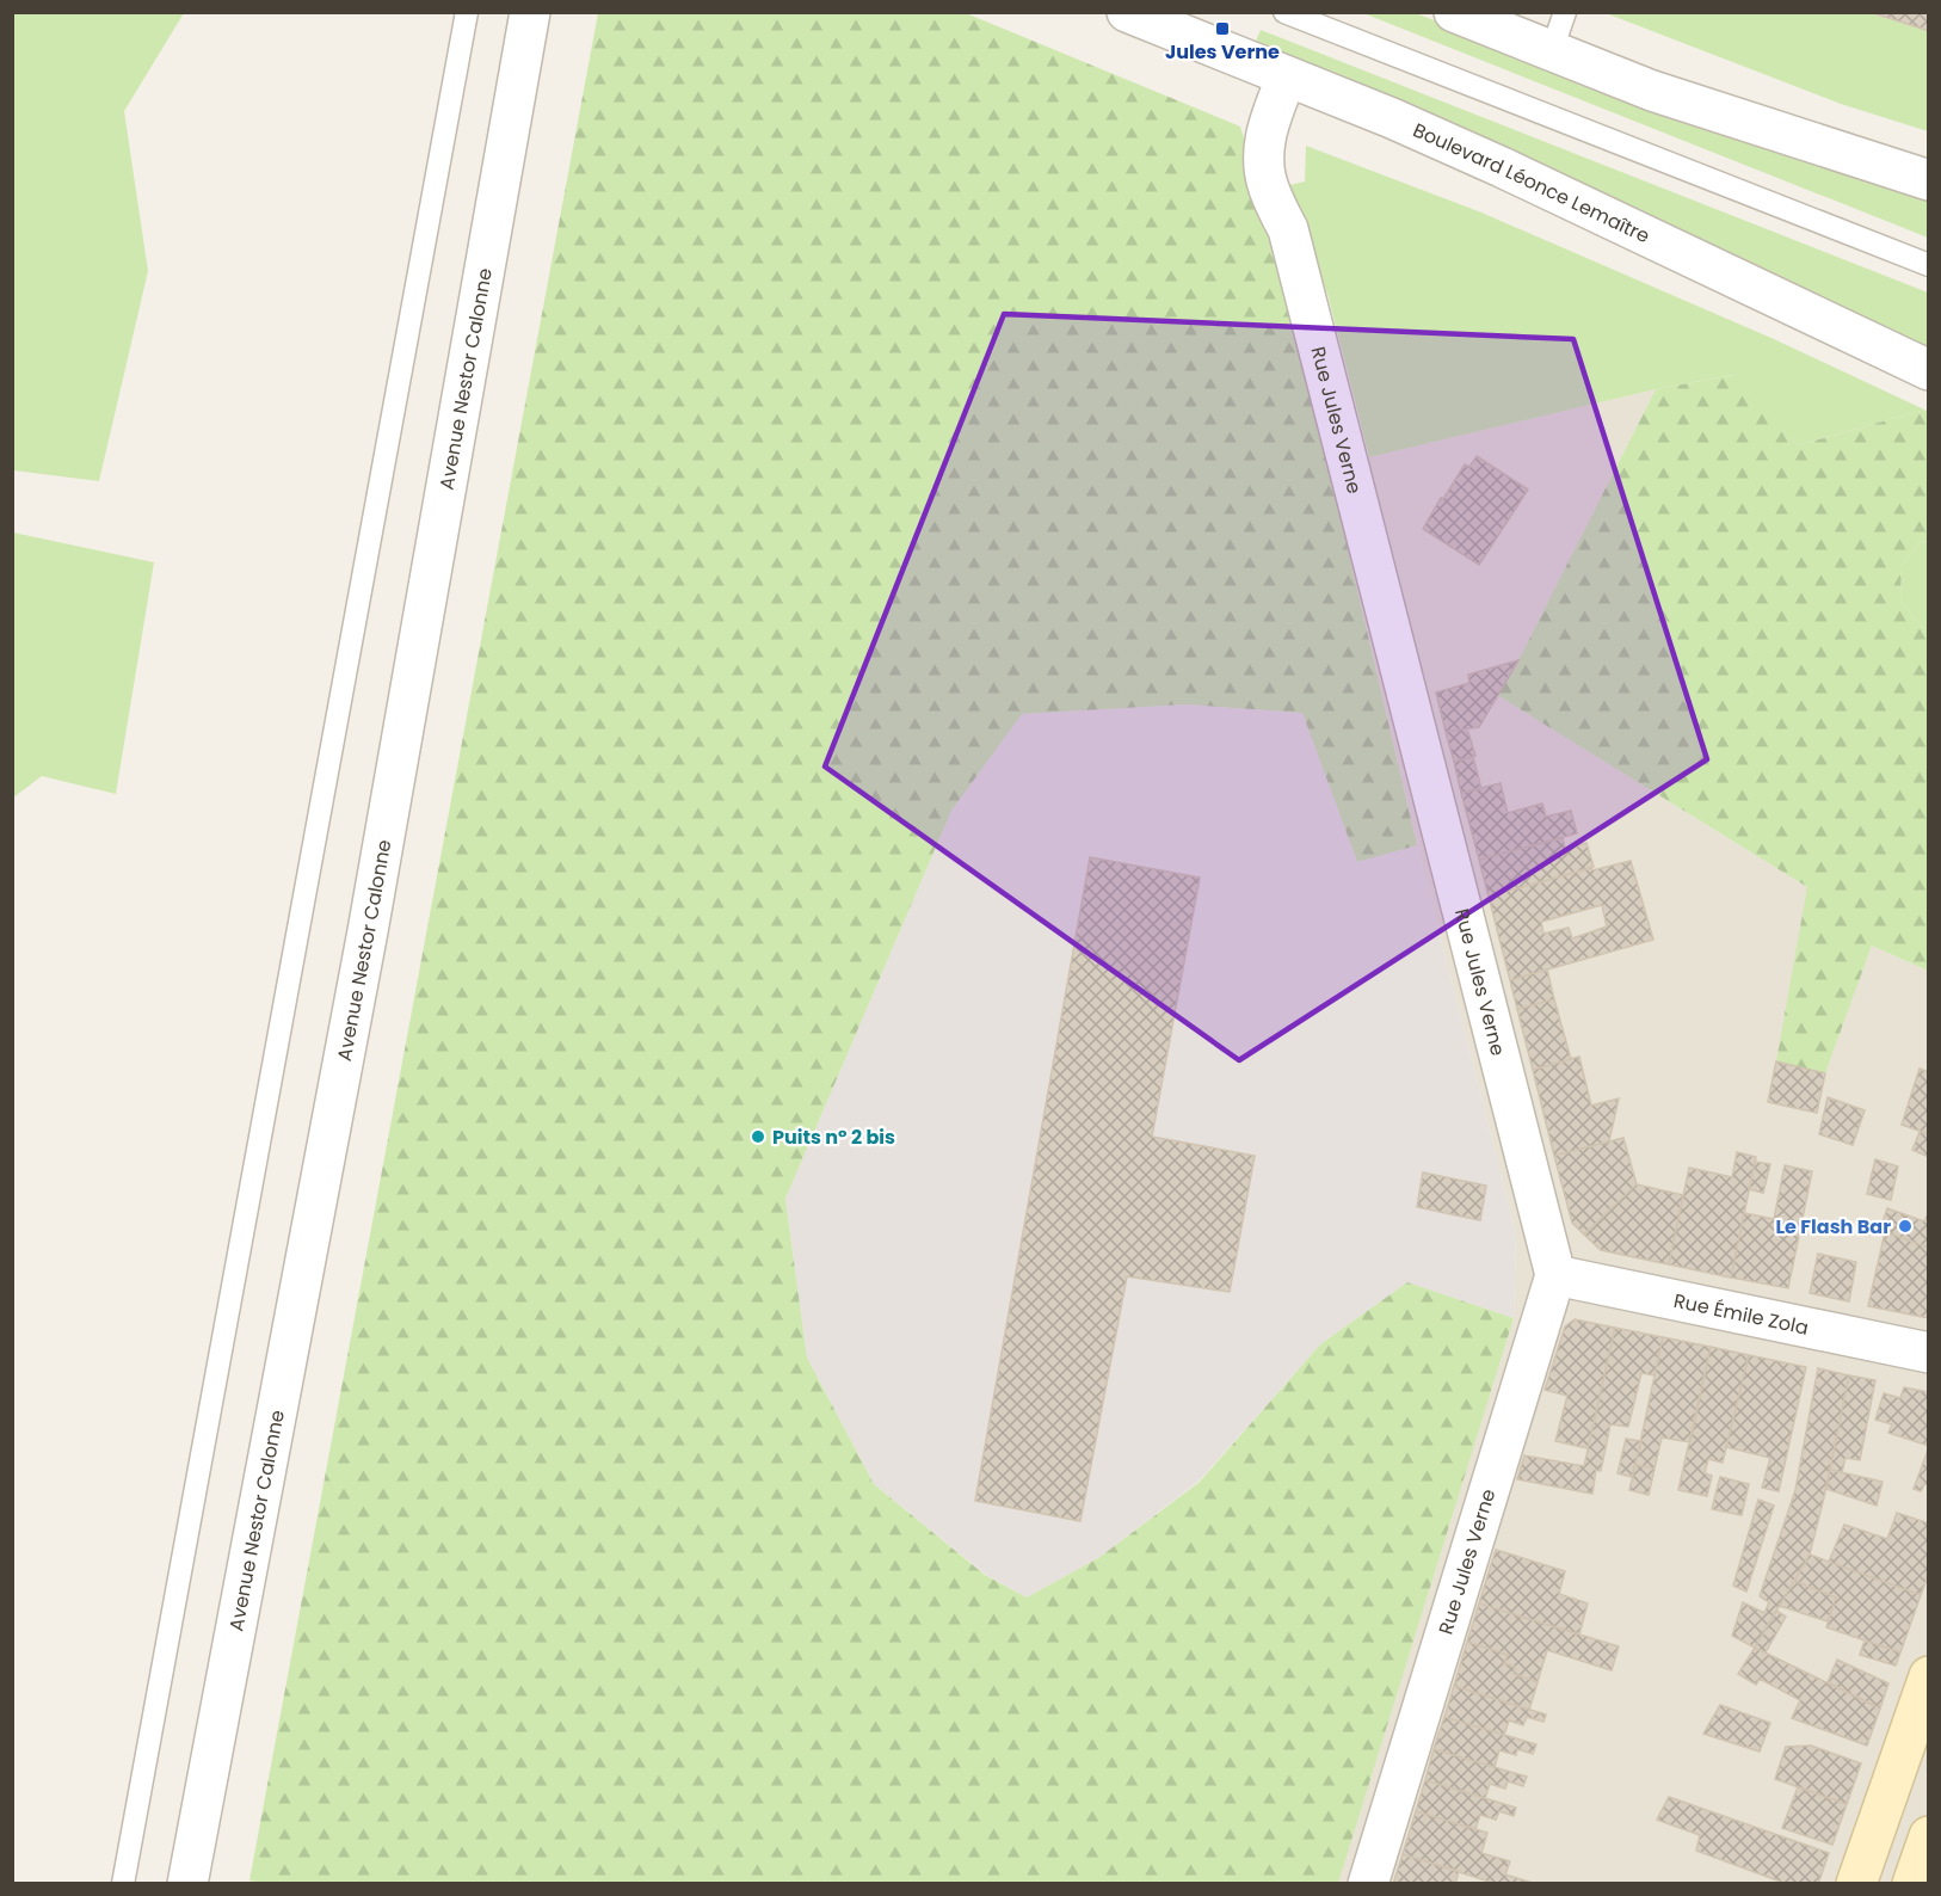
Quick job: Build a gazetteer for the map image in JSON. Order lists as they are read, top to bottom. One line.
{"streets":{"street":["Boulevard Léonce Lemaître","Avenue Nestor Calonne","Rue Jules Verne","Rue Émile Zola"]},"crossings":[["Boulevard Léonce Lemaître","Rue Jules Verne"],["Rue Jules Verne","Rue Émile Zola"]],"places":{"transit":["Jules Verne"],"other":["Puits n° 2 bis","Le Flash Bar"]}}
